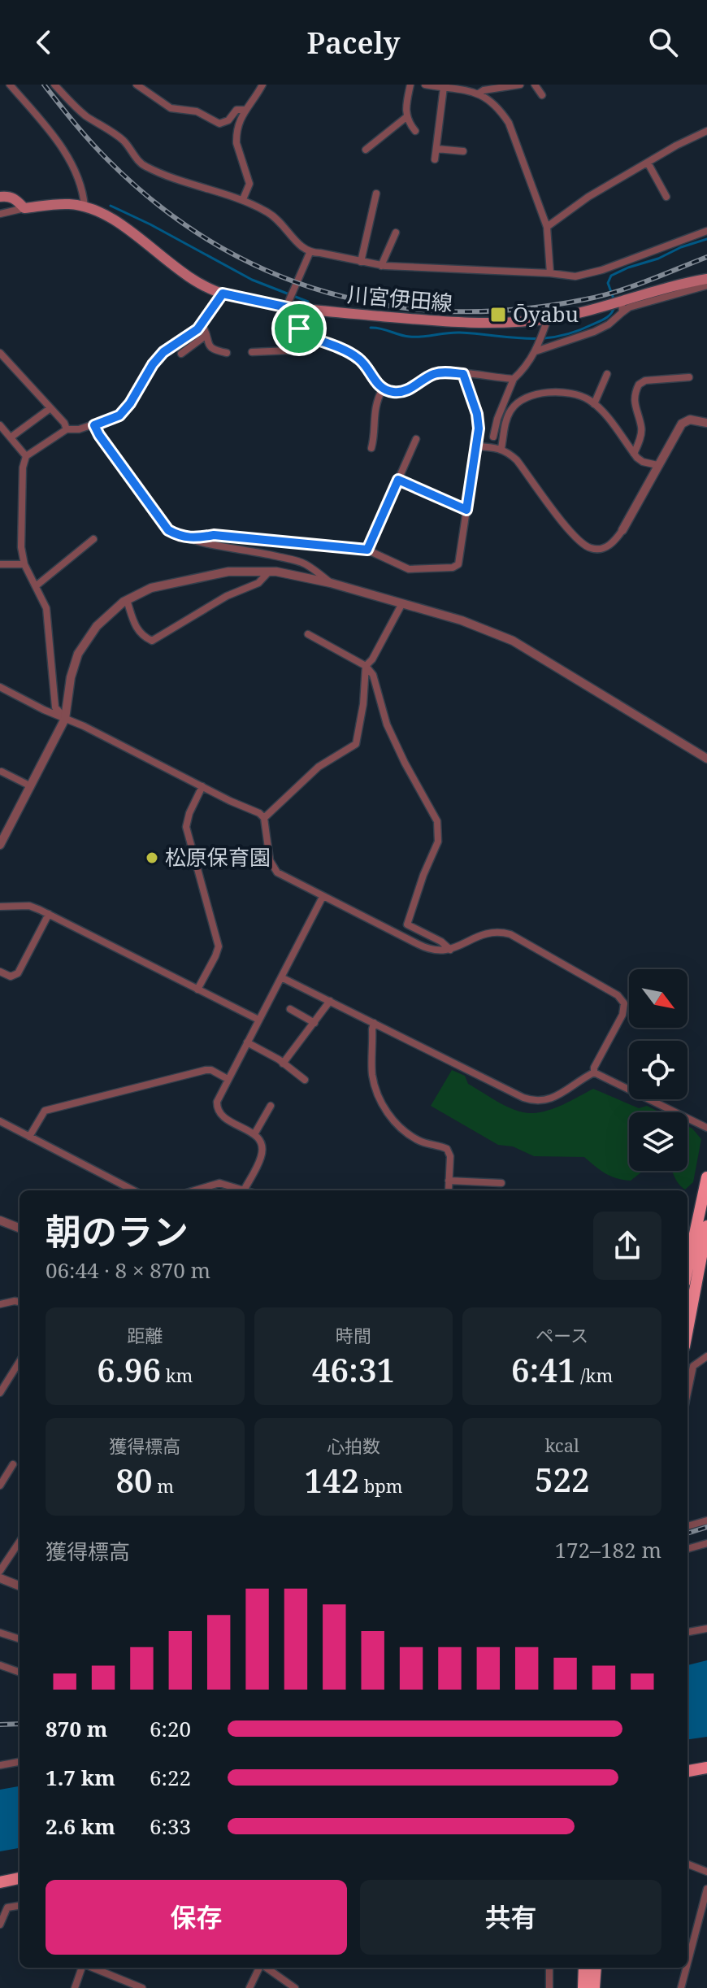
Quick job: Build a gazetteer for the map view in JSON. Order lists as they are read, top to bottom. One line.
{"streets":{"main road":["川宮伊田線"]},"places":{"transit":["Ōyabu"],"other":["松原保育園"]},"north":"bottom right","page":{"header":"Pacely","heading":["朝のラン","06:44 · 8 × 870 m"],"stats":[["距離","6.96 km"],["時間","46:31"],["ペース","6:41 /km"],["獲得標高","80 m"],["心拍数","142 bpm"],["kcal","522"]],"chart":["獲得標高","172–182 m"],"list":[{"name":"870 m","note":"6:20"},{"name":"1.7 km","note":"6:22"},{"name":"2.6 km","note":"6:33"}],"buttons":["保存","共有"]}}
